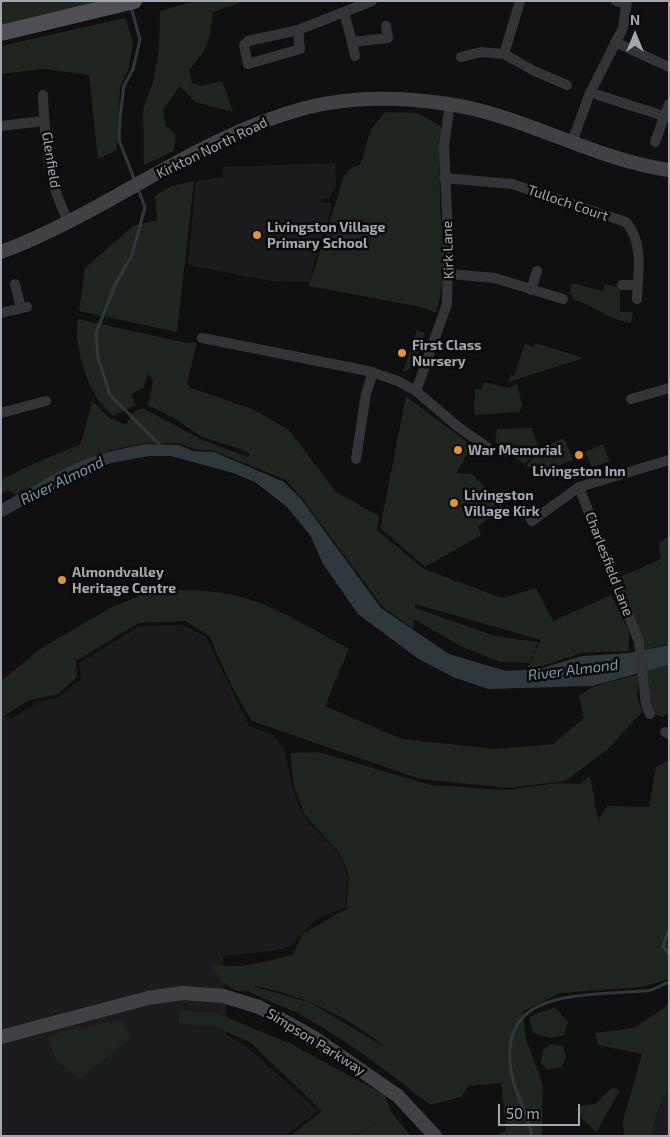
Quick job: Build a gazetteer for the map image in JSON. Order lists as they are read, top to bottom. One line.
{"streets":{"main road":["Kirkton North Road","Simpson Parkway"],"street":["Glenfield","Tulloch Court","Kirk Lane","Charlesfield Lane"]},"crossings":[["Kirkton North Road","Glenfield"],["Kirkton North Road","Kirk Lane"],["Tulloch Court","Kirk Lane"]],"water":["River Almond"],"places":["Livingston Village Primary School","First Class Nursery","War Memorial","Livingston Inn","Livingston Village Kirk","Almondvalley Heritage Centre"],"scale_bar":"50 m","north":"top"}
